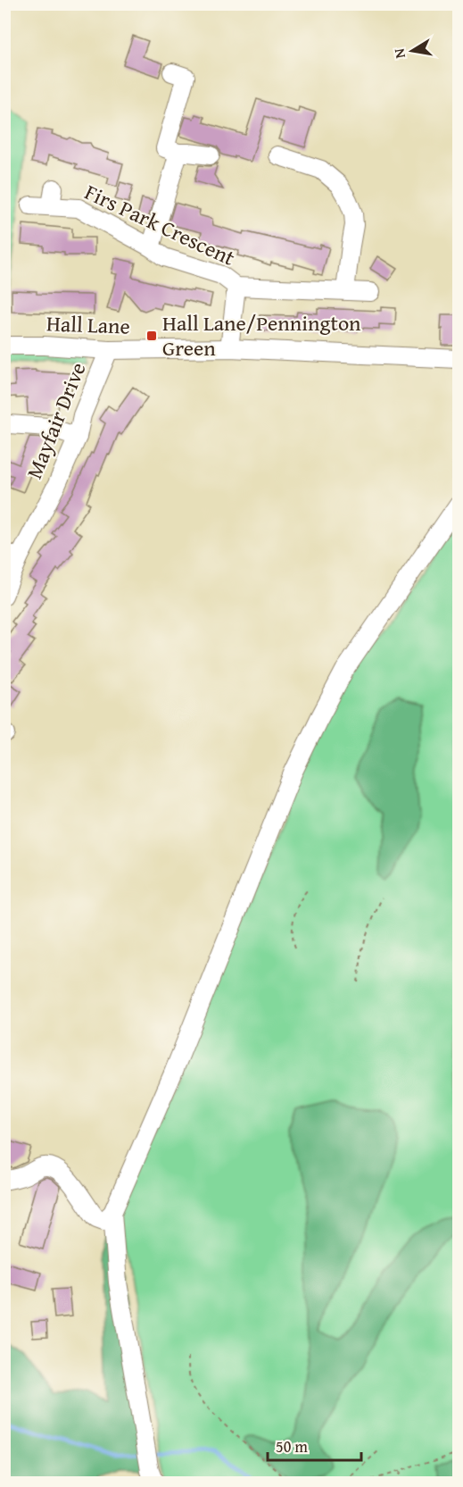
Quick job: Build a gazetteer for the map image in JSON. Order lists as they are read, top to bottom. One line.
{"streets":{"street":["Firs Park Crescent","Hall Lane","Mayfair Drive"]},"crossings":[["Firs Park Crescent","Hall Lane"],["Hall Lane","Mayfair Drive"]],"places":{"transit":["Hall Lane/Pennington Green"]},"scale_bar":"50 m","north":"left"}
